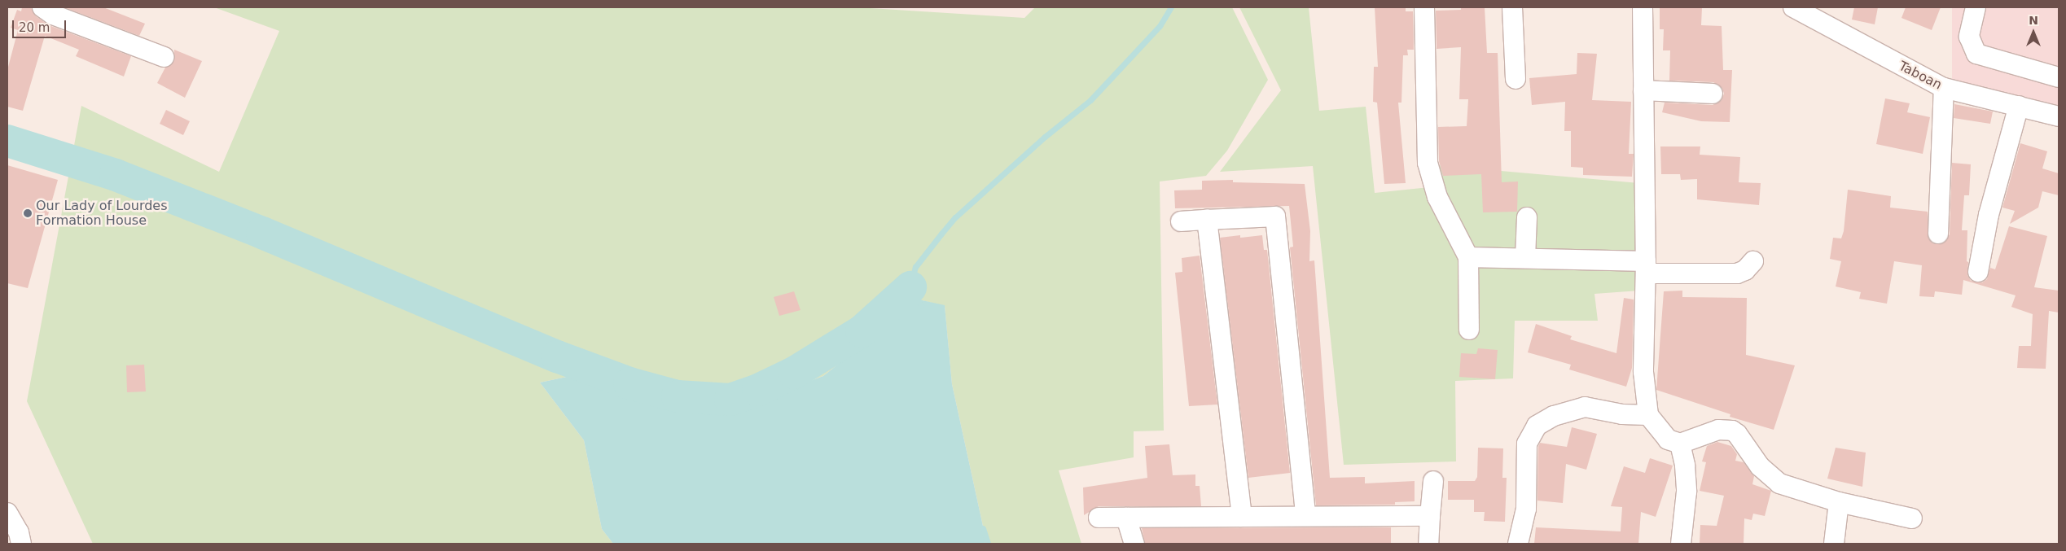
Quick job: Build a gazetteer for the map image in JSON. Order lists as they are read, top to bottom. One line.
{"streets":{"street":["Taboan"]},"places":["Our Lady of Lourdes Formation House"],"scale_bar":"20 m","north":"top"}
